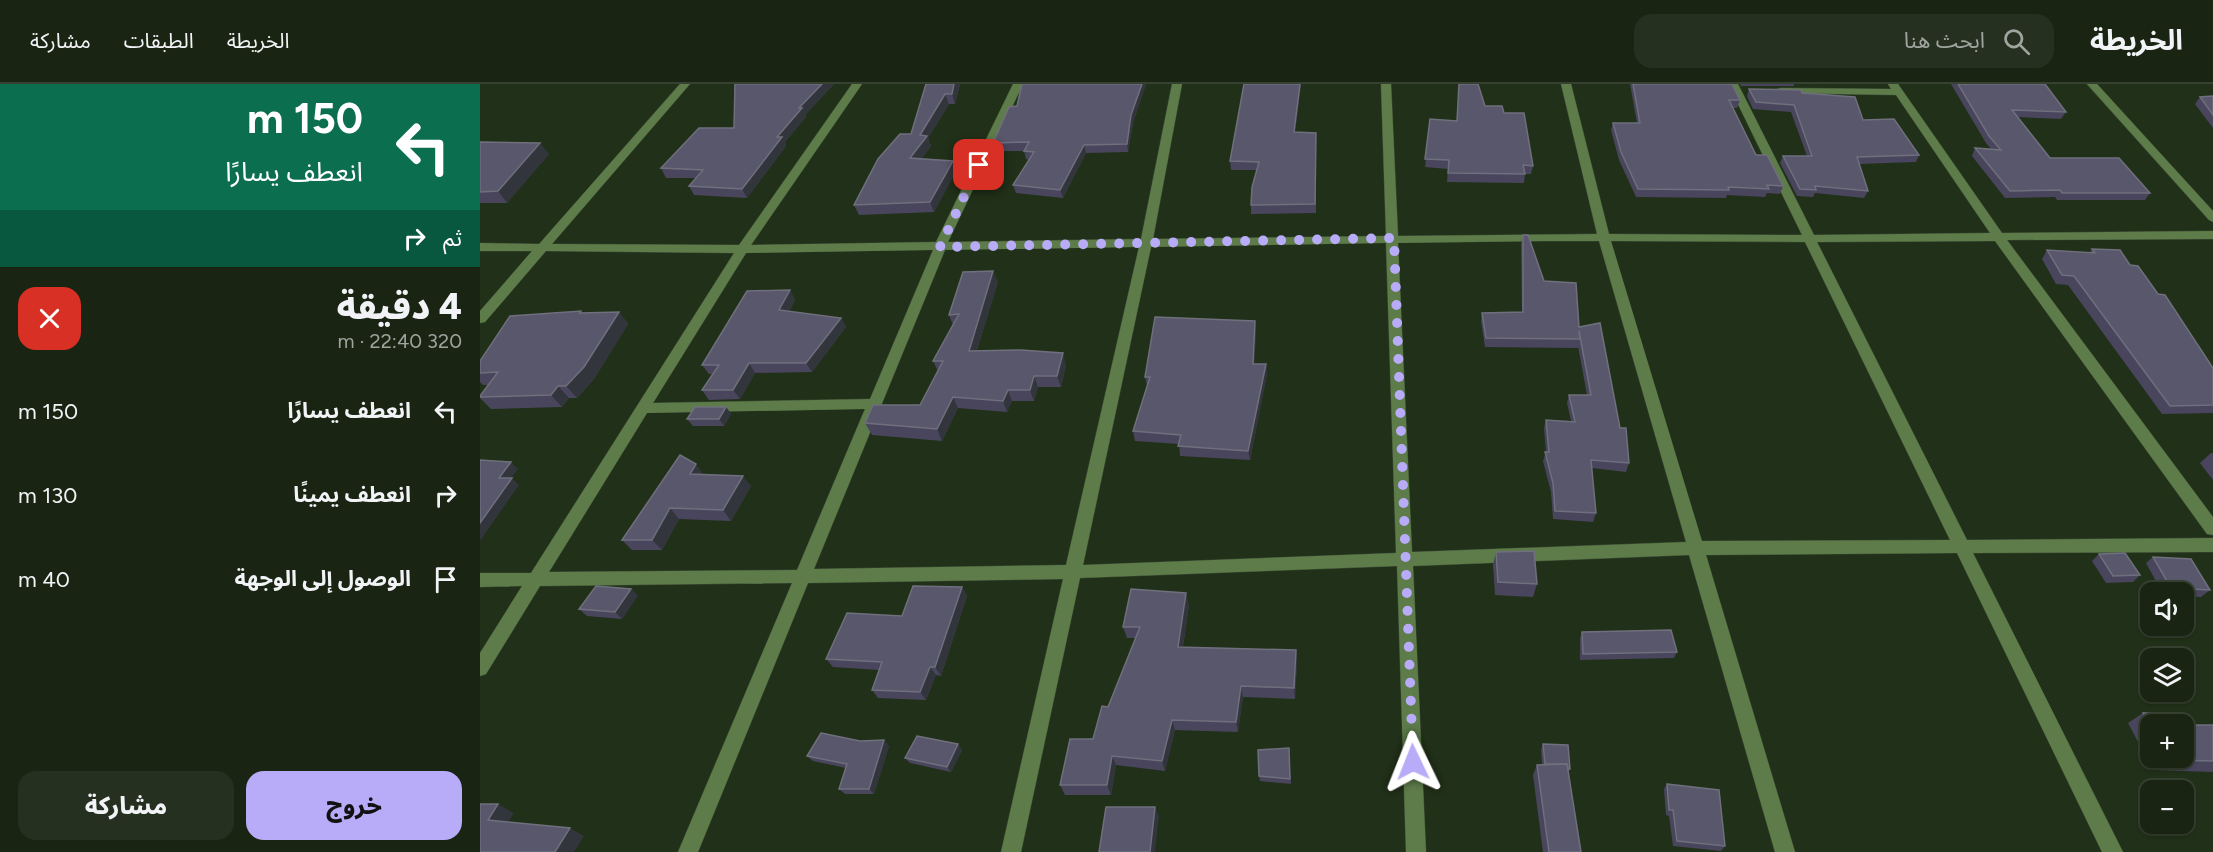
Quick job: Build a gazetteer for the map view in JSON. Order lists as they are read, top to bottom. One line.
{"page":{"header":"الخريطة","search":"ابحث هنا","nav":["الخريطة","الطبقات","مشاركة"],"turn":["150 m","انعطف يسارًا"],"then":"ثم","heading":["4 دقيقة","320 m · 22:40"],"list":[{"name":"انعطف يسارًا","value":"150 m"},{"name":"انعطف يمينًا","value":"130 m"},{"name":"الوصول إلى الوجهة","value":"40 m"}],"map_buttons":["+","−"],"buttons":["خروج","مشاركة"]}}
